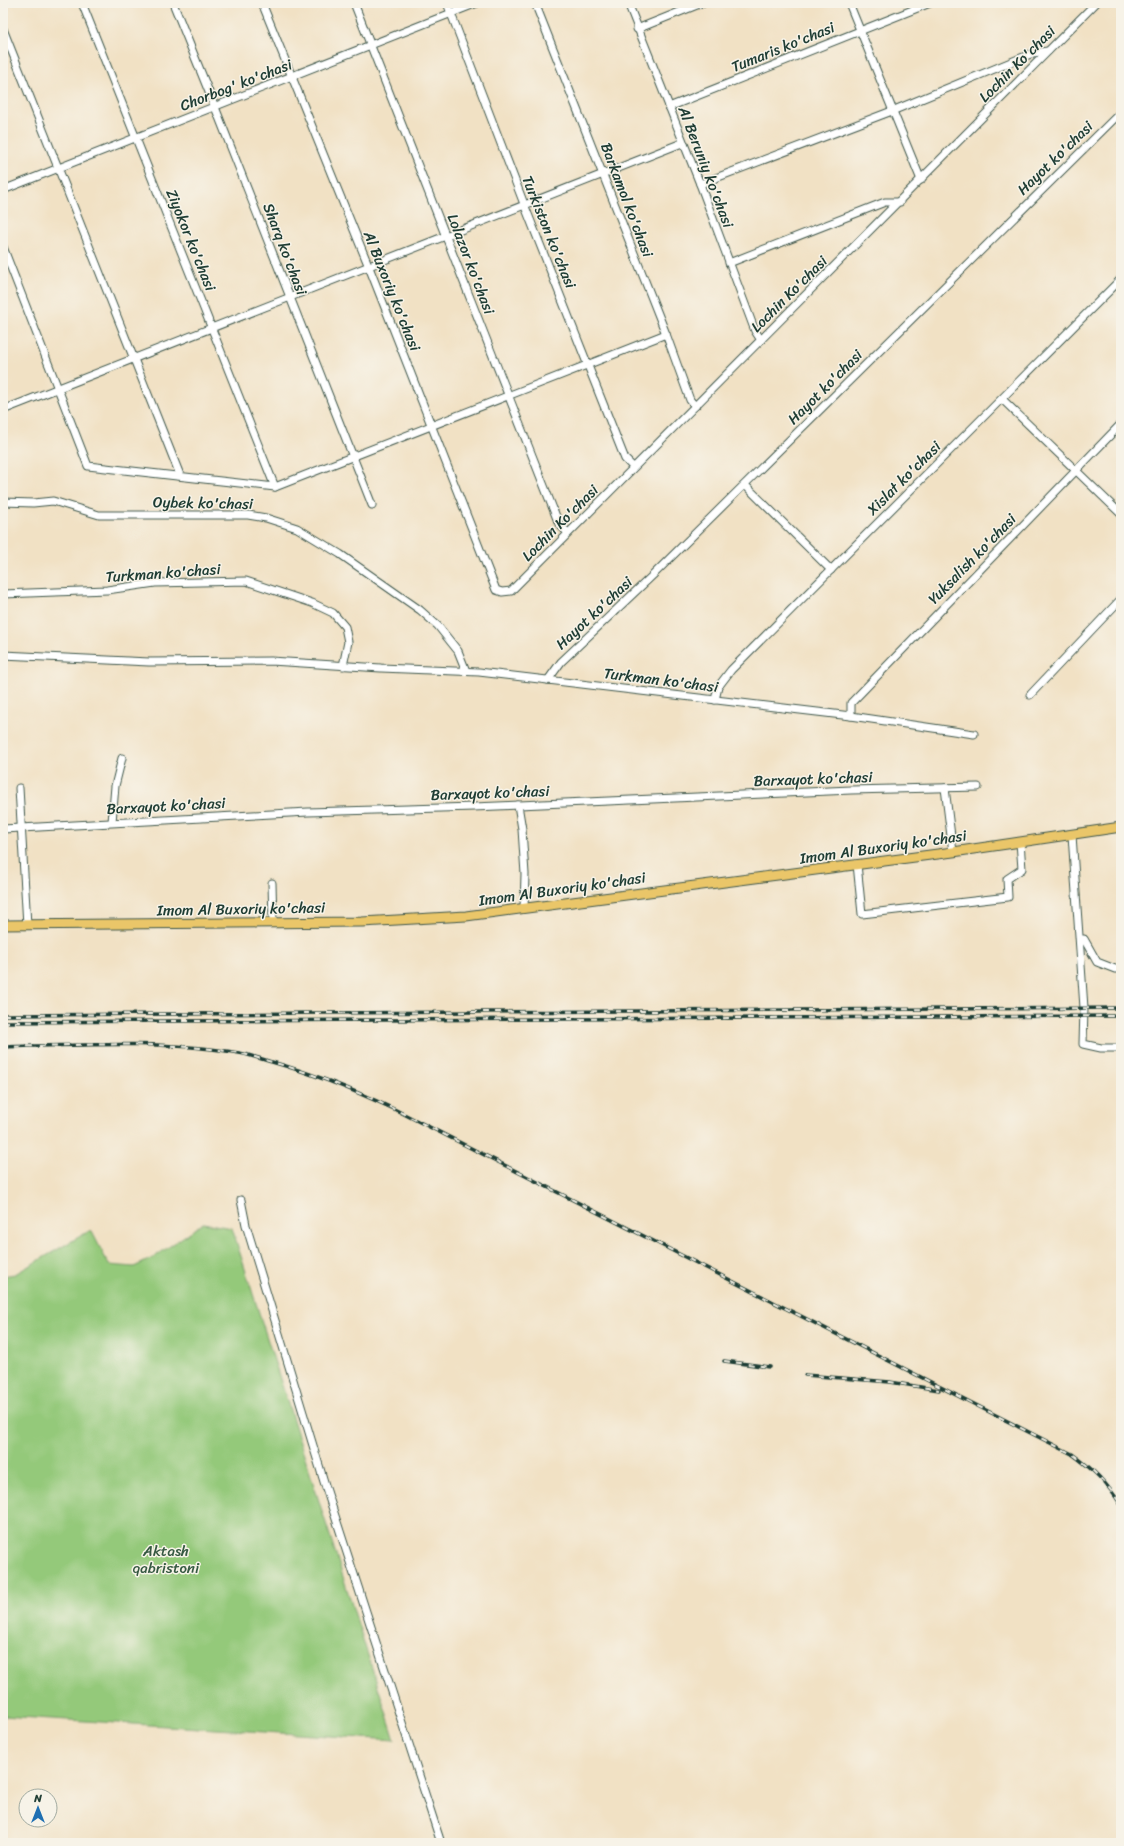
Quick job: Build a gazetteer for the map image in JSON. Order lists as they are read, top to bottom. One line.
{"streets":{"main road":["Imom Al Buxoriy ko'chasi"],"street":["Tumaris ko'chasi","Lochin Ko'chasi","Chorbog' ko'chasi","Hayot ko'chasi","Al Beruniy ko'chasi","Barkamol ko'chasi","Turkiston ko'chasi","Ziyokor ko'chasi","Sharq ko'chasi","Lolazor ko'chasi","Al Buxoriy ko'chasi","Xislat ko'chasi","Oybek ko'chasi","Yuksalish ko'chasi","Turkman ko'chasi","Barxayot ko'chasi"]},"crossings":[["Tumaris ko'chasi","Al Beruniy ko'chasi"],["Lochin Ko'chasi","Al Beruniy ko'chasi"],["Lochin Ko'chasi","Barkamol ko'chasi"],["Lochin Ko'chasi","Turkiston ko'chasi"],["Lochin Ko'chasi","Lolazor ko'chasi"],["Lochin Ko'chasi","Al Buxoriy ko'chasi"],["Chorbog' ko'chasi","Turkiston ko'chasi"],["Chorbog' ko'chasi","Ziyokor ko'chasi"],["Chorbog' ko'chasi","Sharq ko'chasi"],["Chorbog' ko'chasi","Lolazor ko'chasi"],["Chorbog' ko'chasi","Al Buxoriy ko'chasi"],["Hayot ko'chasi","Turkman ko'chasi"],["Xislat ko'chasi","Turkman ko'chasi"],["Oybek ko'chasi","Turkman ko'chasi"],["Yuksalish ko'chasi","Turkman ko'chasi"]],"parks":["Aktash qabristoni"],"north":"top"}
